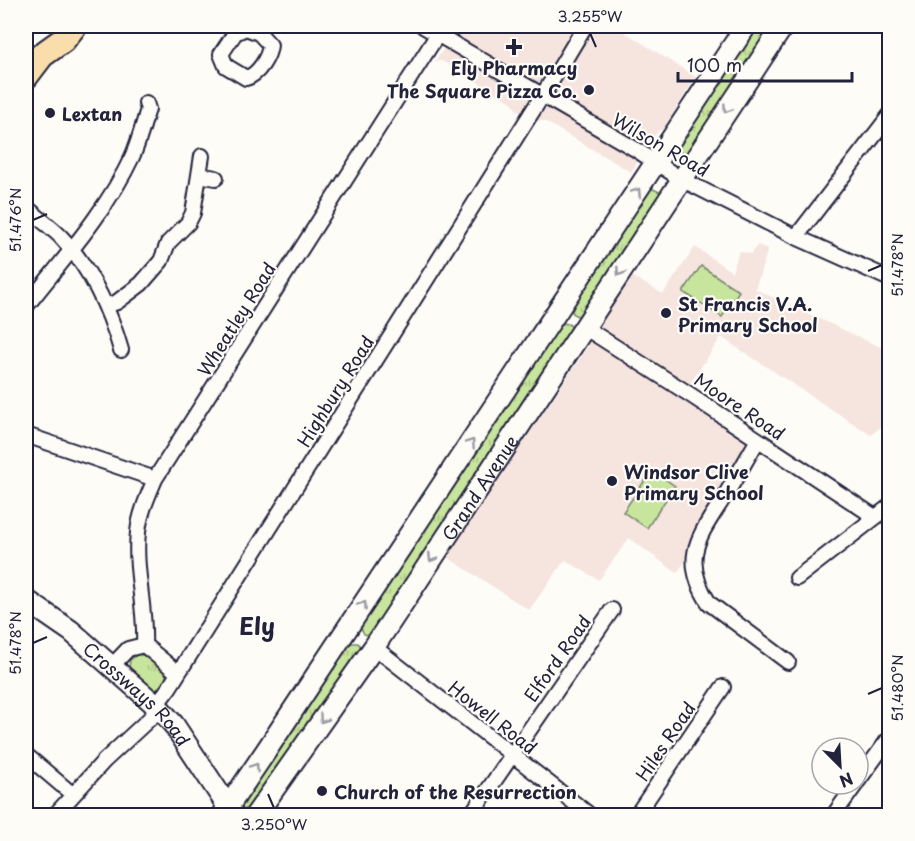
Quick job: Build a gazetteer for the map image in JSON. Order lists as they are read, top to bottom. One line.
{"streets":{"street":["Wilson Road","Wheatley Road","Highbury Road","Moore Road","Grand Avenue","Elford Road","Crossways Road","Howell Road","Hiles Road"]},"crossings":[["Wilson Road","Wheatley Road"],["Wilson Road","Highbury Road"],["Wilson Road","Grand Avenue"],["Highbury Road","Crossways Road"],["Moore Road","Grand Avenue"],["Grand Avenue","Crossways Road"],["Grand Avenue","Howell Road"],["Elford Road","Howell Road"]],"districts":["Ely"],"places":{"health":["Ely Pharmacy"],"other":["The Square Pizza Co.","Lextan","St Francis V.A. Primary School","Windsor Clive Primary School","Church of the Resurrection"]},"scale_bar":"100 m","north":"bottom right","coordinates":["3.255°W","51.476°N","51.478°N","51.480°N","3.250°W"]}
